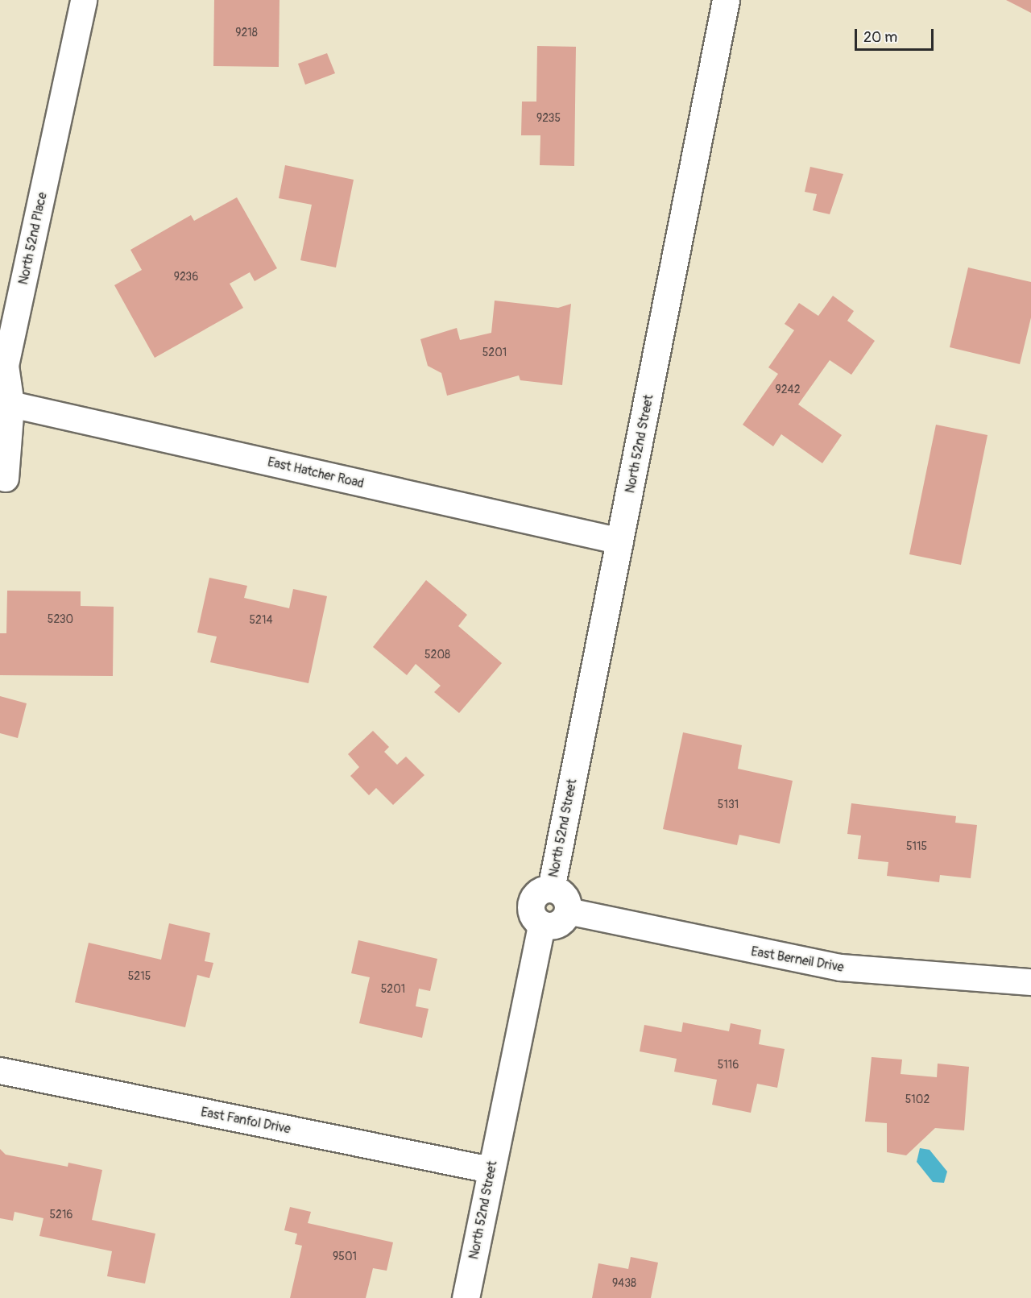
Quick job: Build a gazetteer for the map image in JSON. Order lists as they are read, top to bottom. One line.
{"streets":{"street":["North 52nd Place","North 52nd Street","East Hatcher Road","East Berneil Drive","East Fanfol Drive"]},"crossings":[["North 52nd Place","East Hatcher Road"],["North 52nd Street","East Hatcher Road"],["North 52nd Street","East Berneil Drive"],["North 52nd Street","East Fanfol Drive"]],"house_numbers":["9218","9235","9236","5201","9242","5230","5214","5208","5131","5115","5215","5201","5116","5102","5216","9501","9438"],"scale_bar":"20 m"}
